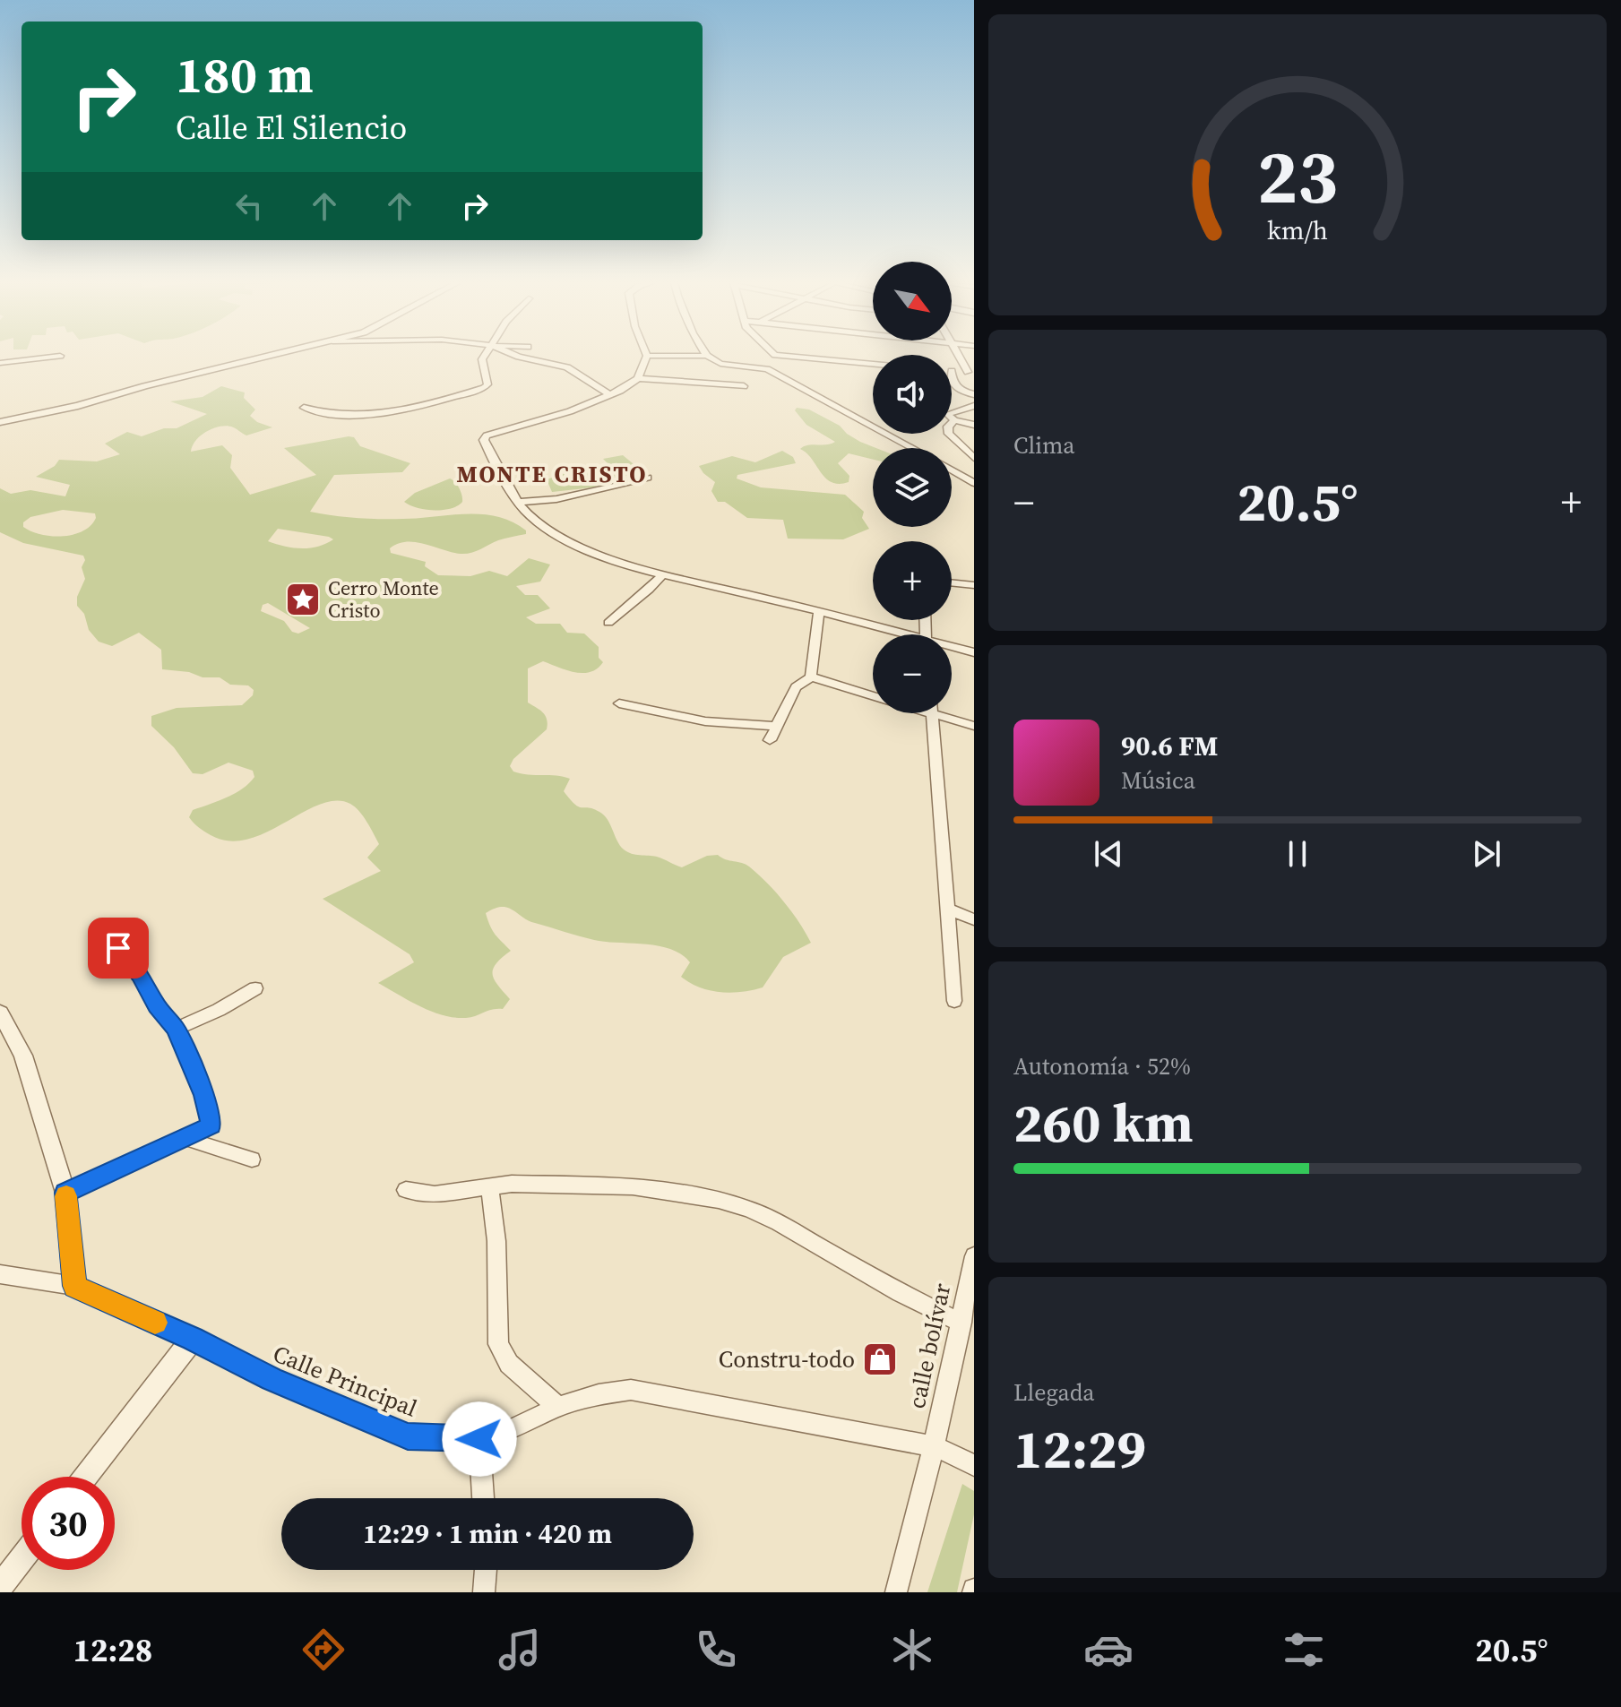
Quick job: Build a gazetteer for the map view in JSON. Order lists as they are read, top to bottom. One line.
{"streets":{"street":["calle bolívar","Calle Principal"]},"crossings":[["calle bolívar","Calle Principal"]],"districts":["MONTE CRISTO"],"places":{"place":["Cerro Monte Cristo"],"shop":["Constru-todo"]},"north":"bottom right","page":{"turn":["180 m","Calle El Silencio"],"map_buttons":["+","−"],"tile":["Clima",["Autonomía · 52%","260 km"],["Llegada","12:29"]],"heat":["−","20.5°","+"],"song":["90.6 FM","Música"],"limit":"30","trip":"12:29 · 1 min · 420 m","tabs":["12:28","20.5°"],"gauge":["23","km/h"]}}
